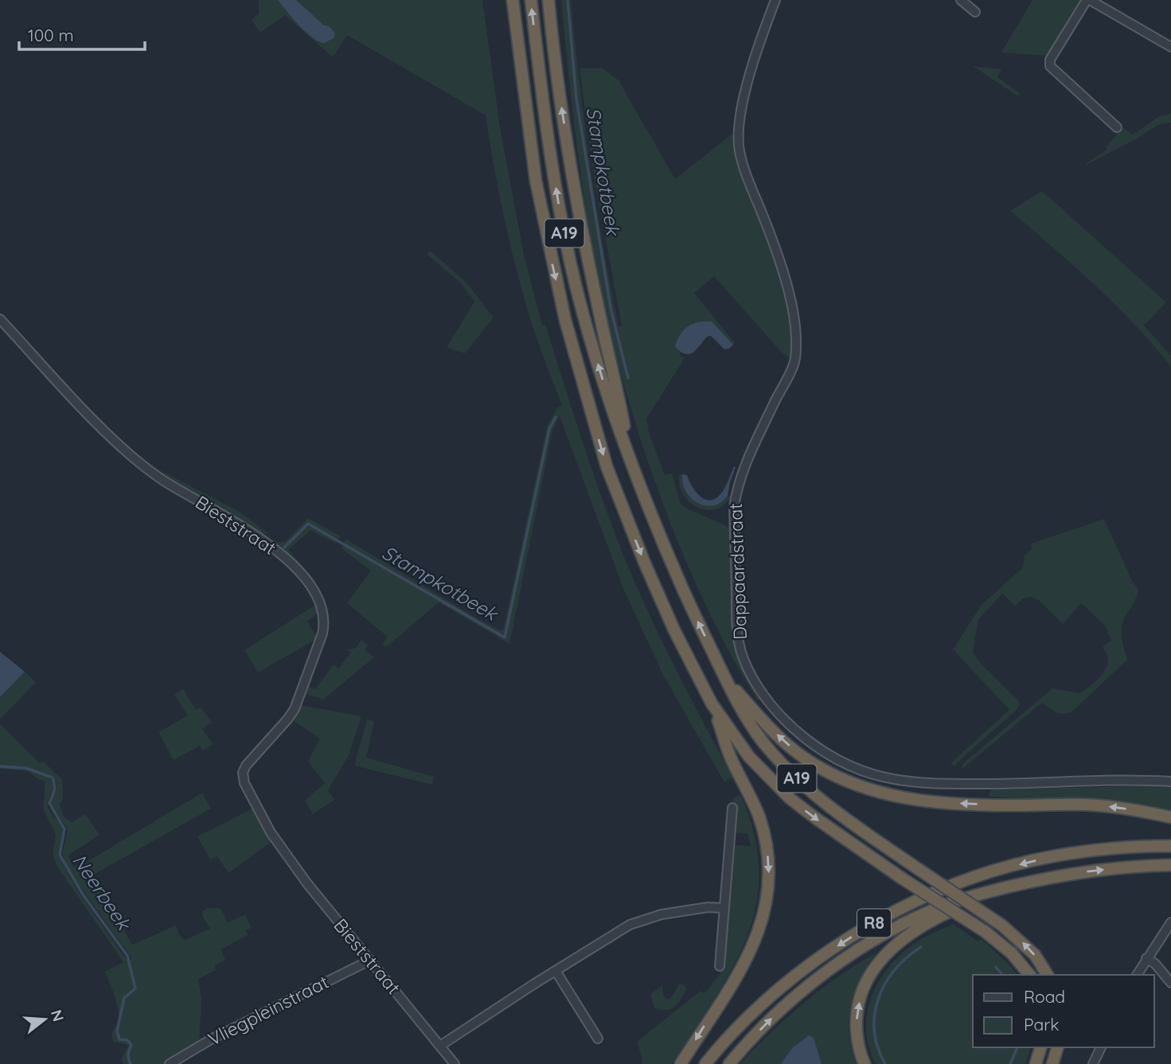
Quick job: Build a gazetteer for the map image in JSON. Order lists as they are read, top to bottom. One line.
{"streets":{"highway":["A19","R8"],"street":["Bieststraat","Dappaardstraat","Vliegpleinstraat"]},"crossings":[["Bieststraat","Vliegpleinstraat"]],"water":["Stampkotbeek","Neerbeek"],"legend":["Road","Park"],"scale_bar":"100 m","north":"right"}
